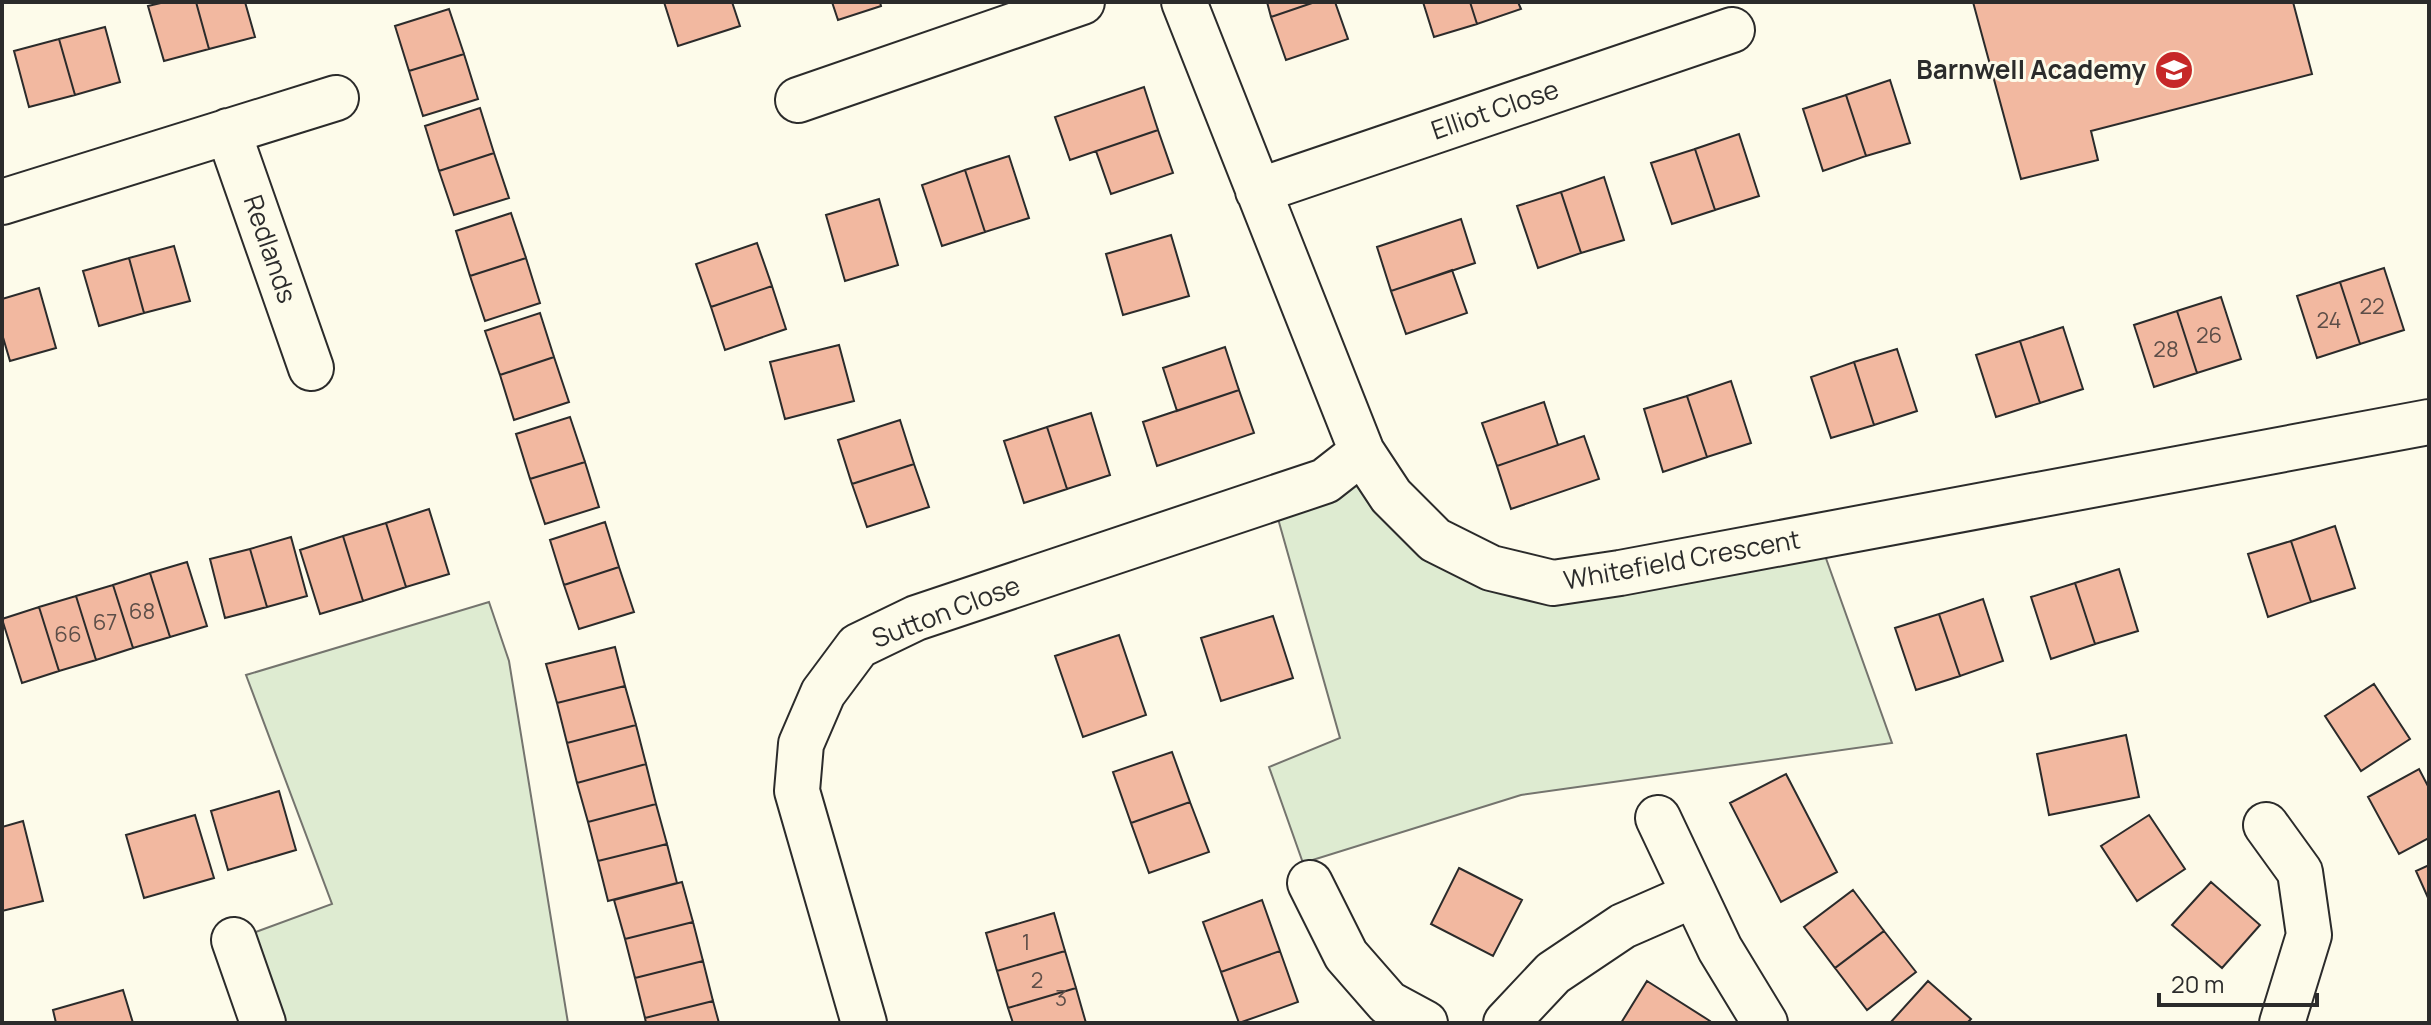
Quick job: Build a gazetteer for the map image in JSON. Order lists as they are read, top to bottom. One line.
{"streets":{"street":["Elliot Close","Redlands","Whitefield Crescent","Sutton Close"]},"crossings":[["Elliot Close","Whitefield Crescent"],["Whitefield Crescent","Sutton Close"]],"places":{"school or university":["Barnwell Academy"]},"house_numbers":["22","24","26","28","68","67","66","1","2","3"],"scale_bar":"20 m"}
